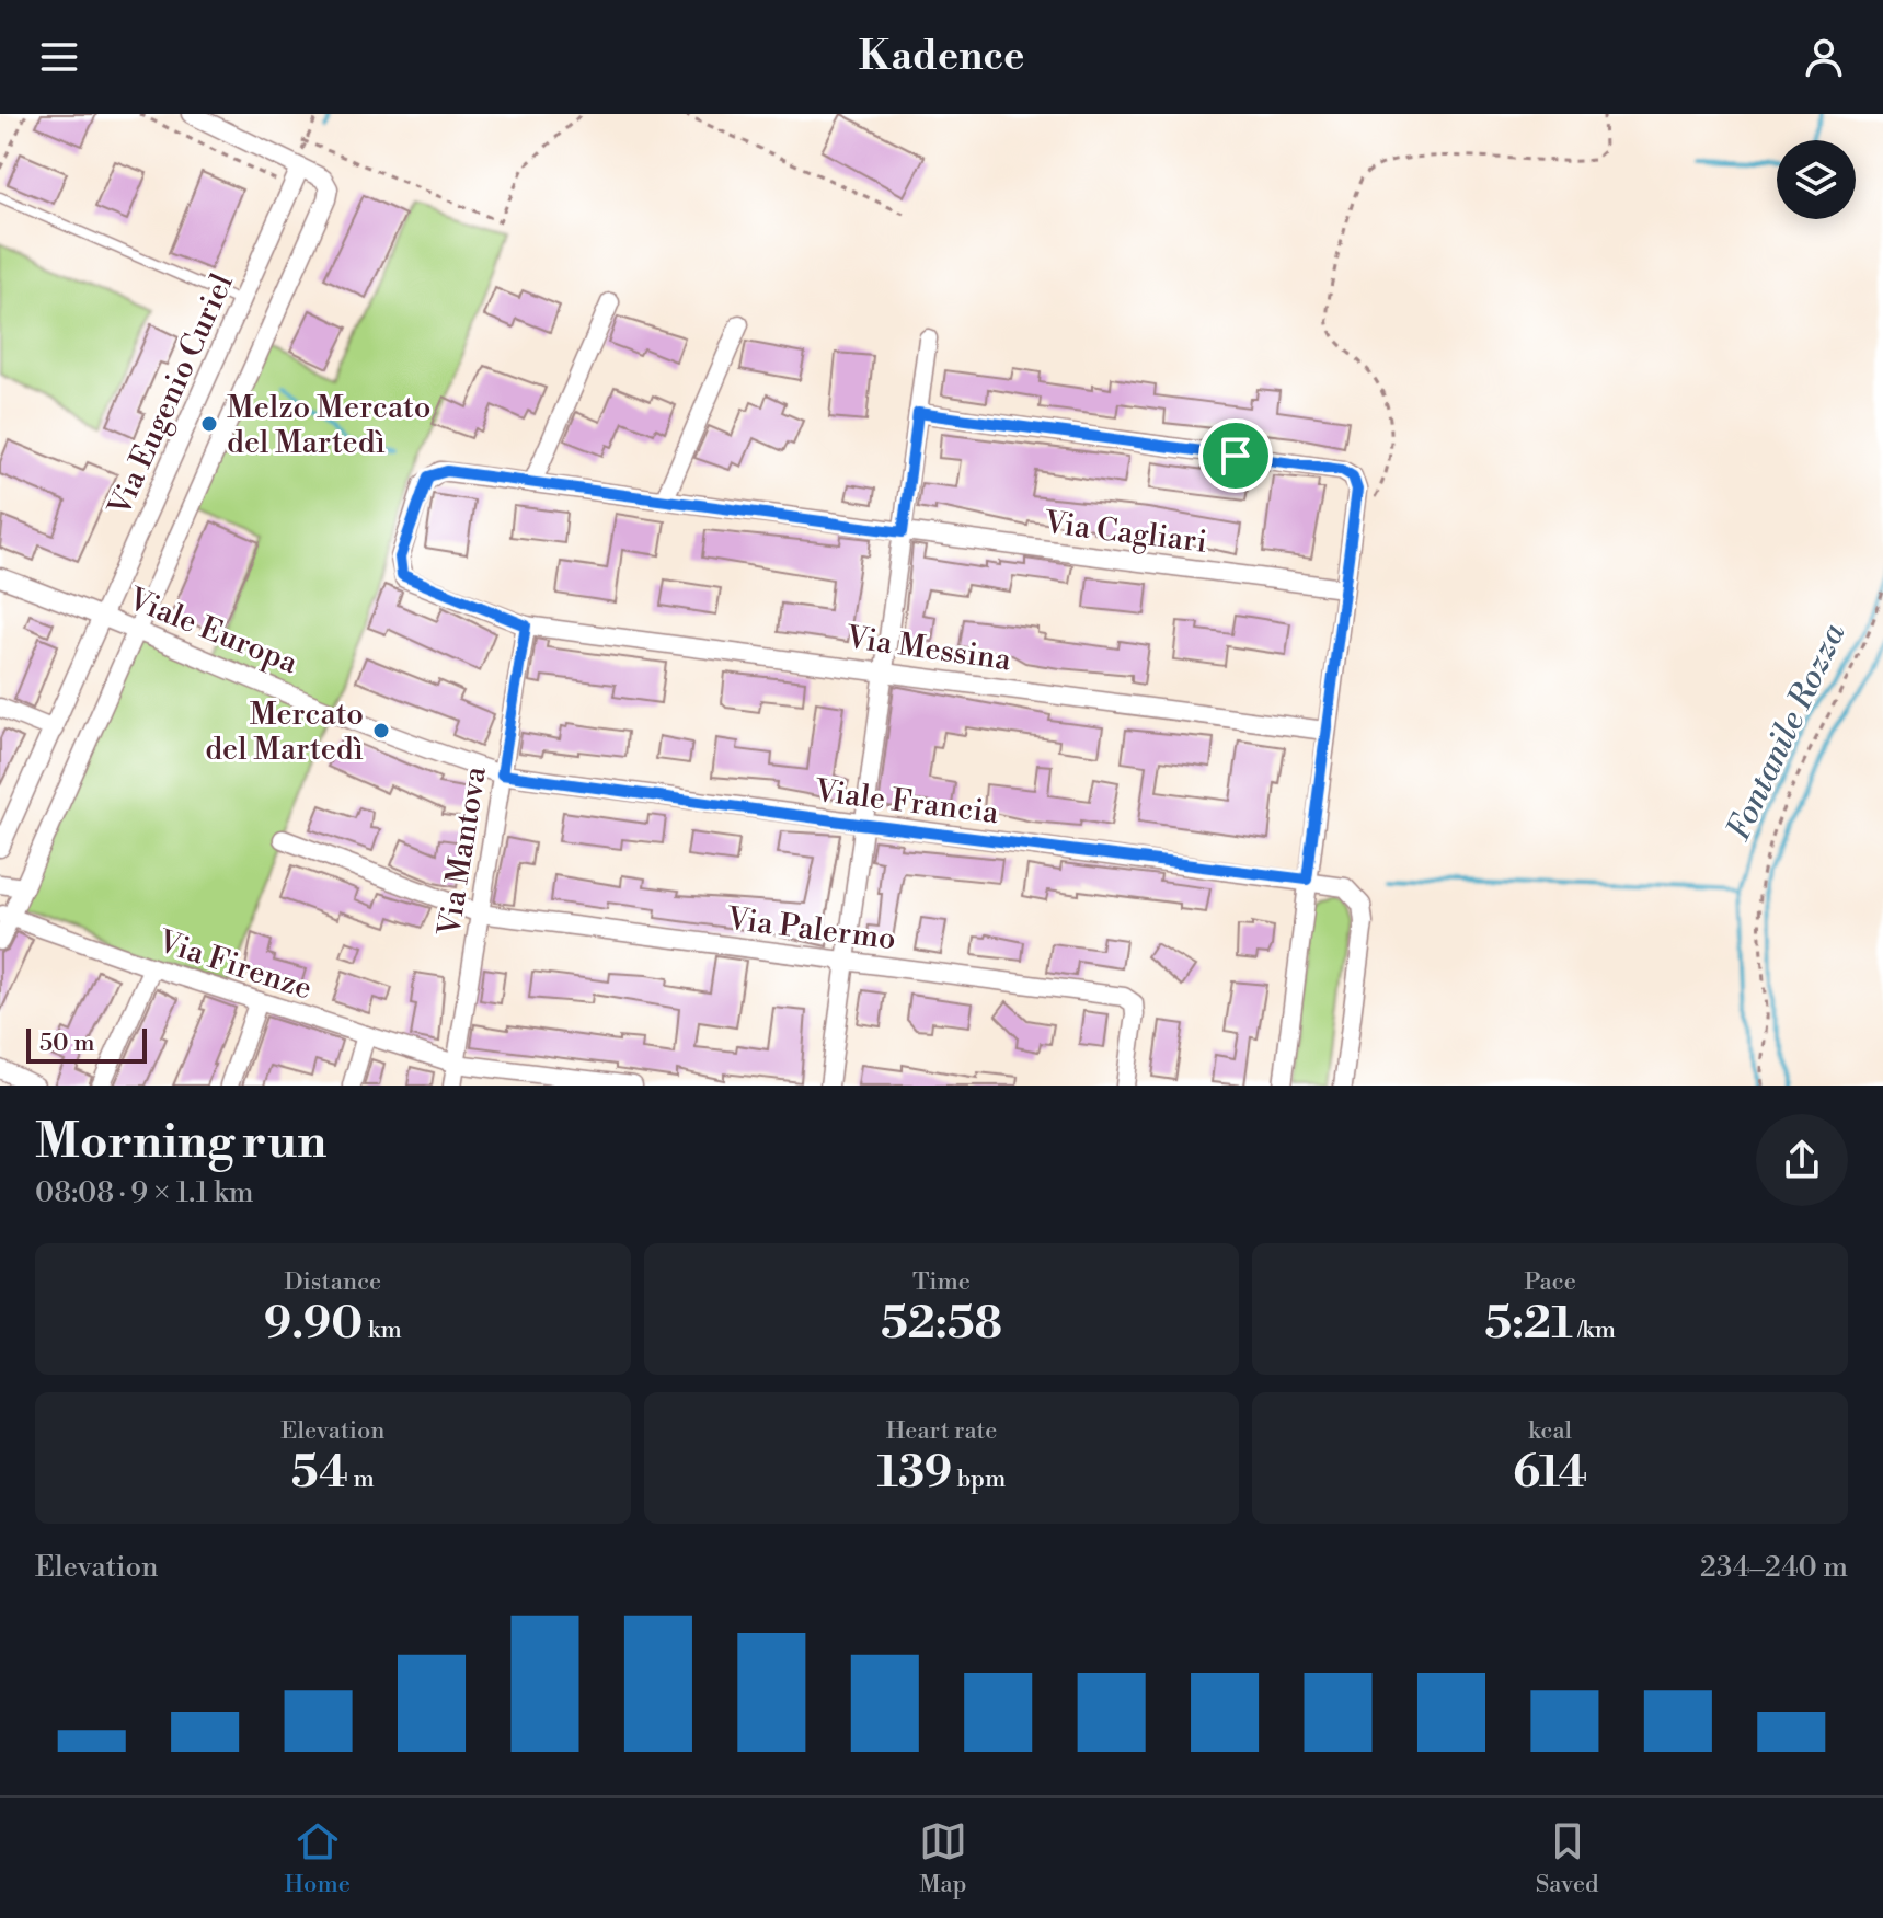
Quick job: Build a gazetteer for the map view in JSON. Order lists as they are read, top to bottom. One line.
{"streets":{"street":["Via Eugenio Curiel","Via Cagliari","Viale Europa","Via Messina","Viale Francia","Via Mantova","Via Palermo","Via Firenze"]},"crossings":[["Via Eugenio Curiel","Viale Europa"],["Via Cagliari","Via Messina"],["Viale Europa","Viale Francia"],["Viale Europa","Via Mantova"],["Via Messina","Via Mantova"],["Viale Francia","Via Mantova"],["Via Mantova","Via Palermo"],["Via Mantova","Via Firenze"]],"water":["Fontanile Rozza"],"places":["Melzo Mercato del Martedì","Mercato del Martedì"],"scale_bar":"50 m","page":{"header":"Kadence","scale":"50 m","heading":["Morning run","08:08 · 9 × 1.1 km"],"stats":[["Distance","9.90 km"],["Time","52:58"],["Pace","5:21 /km"],["Elevation","54 m"],["Heart rate","139 bpm"],["kcal","614"]],"chart":["Elevation","234–240 m"],"tabs":["Home","Map","Saved"]}}
